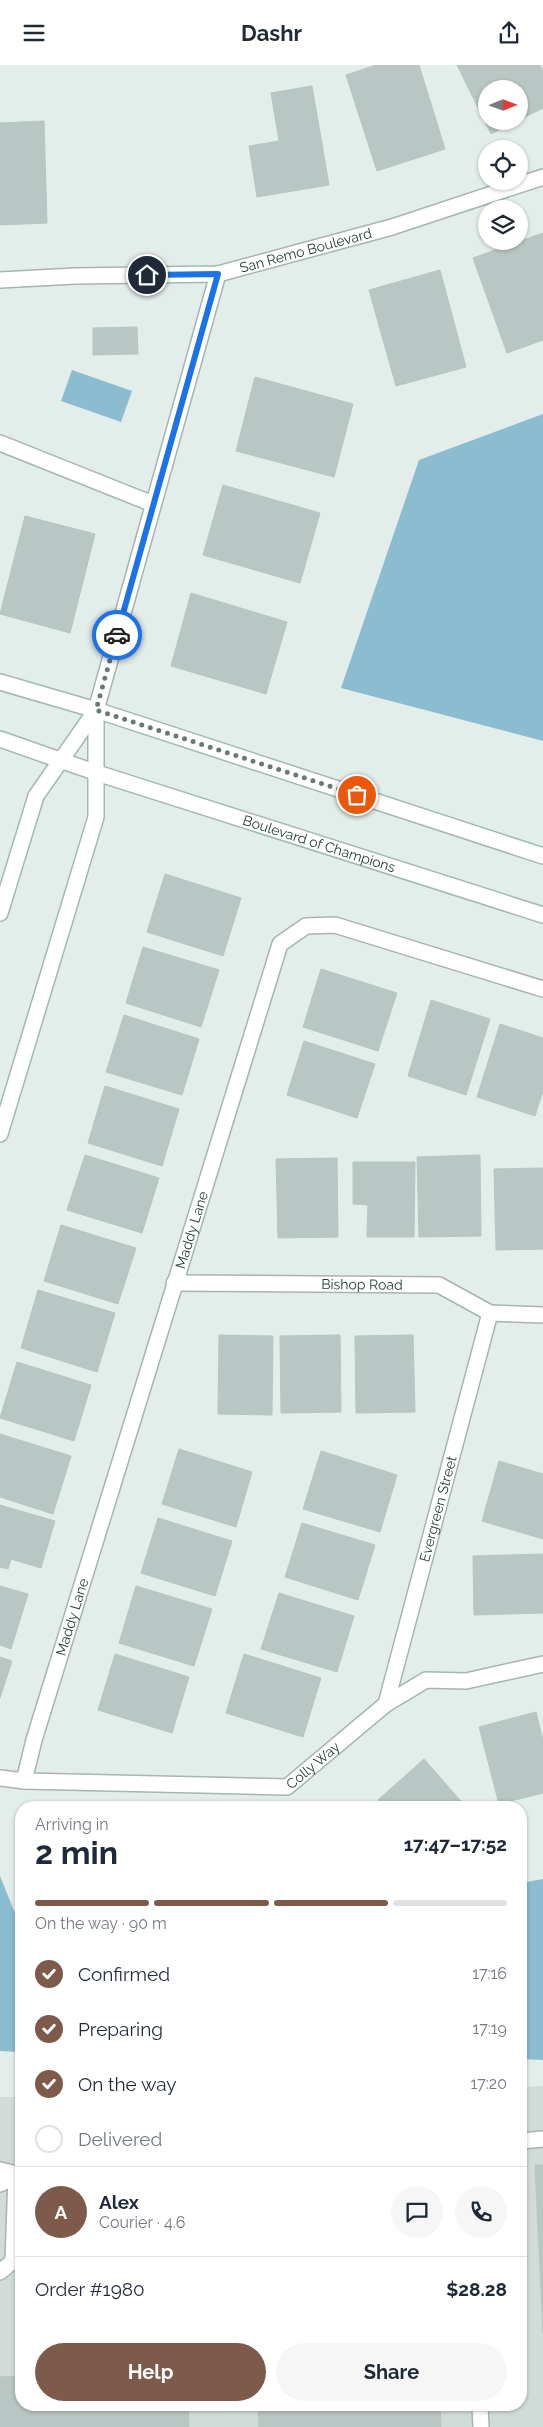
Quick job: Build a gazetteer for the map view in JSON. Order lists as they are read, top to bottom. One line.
{"streets":{"street":["San Remo Boulevard","Boulevard of Champions","Maddy Lane","Bishop Road","Evergreen Street","Colly Way"]},"crossings":[["Maddy Lane","Bishop Road"],["Maddy Lane","Colly Way"],["Bishop Road","Evergreen Street"],["Evergreen Street","Colly Way"]],"north":"right","page":{"header":"Dashr","heading":["2 min","Arriving in","17:47–17:52"],"panel":["Alex","Courier · 4.6","Order #1980","$28.28"],"bar":"On the way · 90 m","list":[["Confirmed","17:16"],["Preparing","17:19"],["On the way","17:20"],"Delivered"],"round":"A","buttons":["Help","Share"]}}
